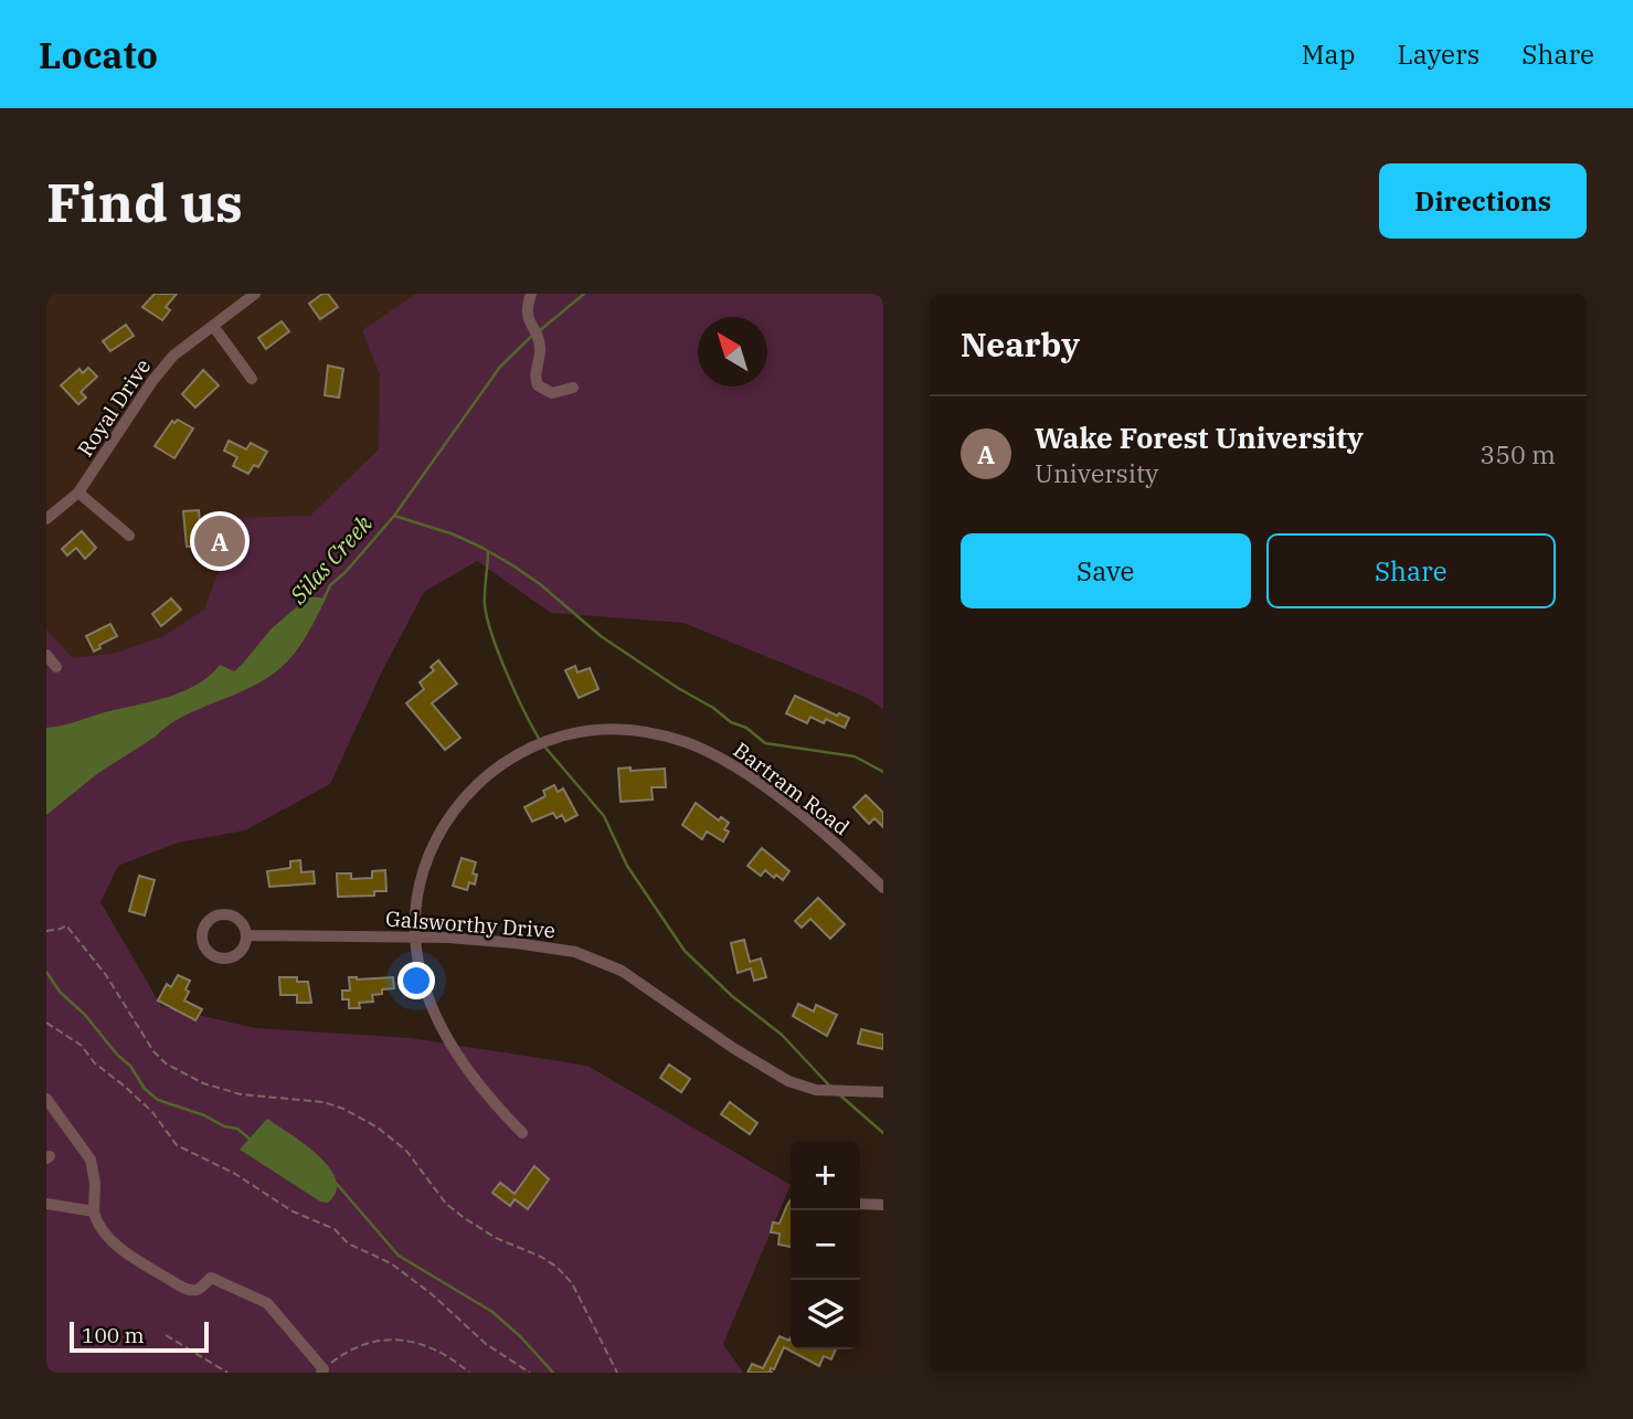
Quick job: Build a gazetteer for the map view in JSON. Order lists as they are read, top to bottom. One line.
{"streets":{"street":["Royal Drive","Bartram Road","Galsworthy Drive"]},"crossings":[["Bartram Road","Galsworthy Drive"]],"water":["Silas Creek"],"scale_bar":"100 m","north":"top left","page":{"header":"Locato","nav":["Map","Layers","Share"],"buttons":["Directions",["Save","Share"]],"title":"Find us","heading":"Nearby","list":[{"mark":"A","name":"Wake Forest University","note":"University","value":"350 m"}],"pins":"A","map_buttons":["+","−"],"scale":"100 m"}}
